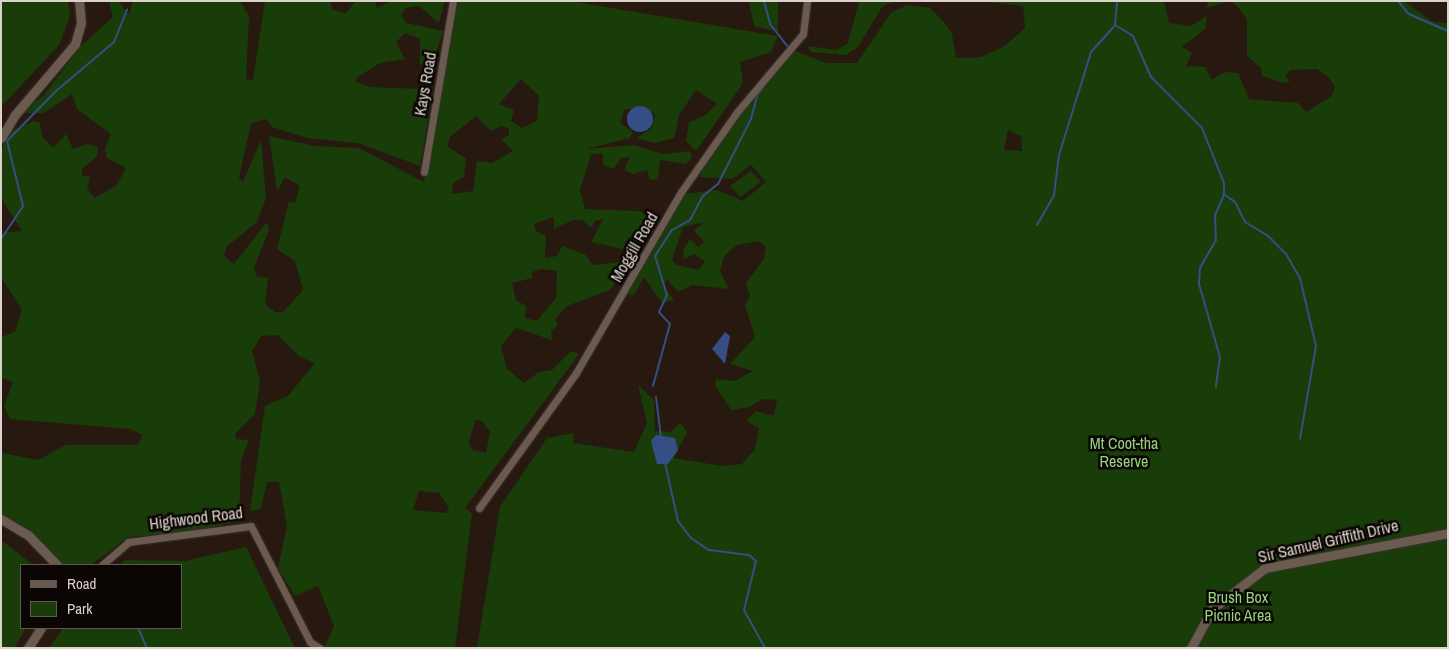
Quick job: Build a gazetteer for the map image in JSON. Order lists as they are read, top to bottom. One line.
{"streets":{"main road":["Sir Samuel Griffith Drive"],"street":["Kays Road","Moggill Road","Highwood Road"]},"parks":["Mt Coot-tha Reserve","Brush Box Picnic Area"],"legend":["Road","Park"]}
